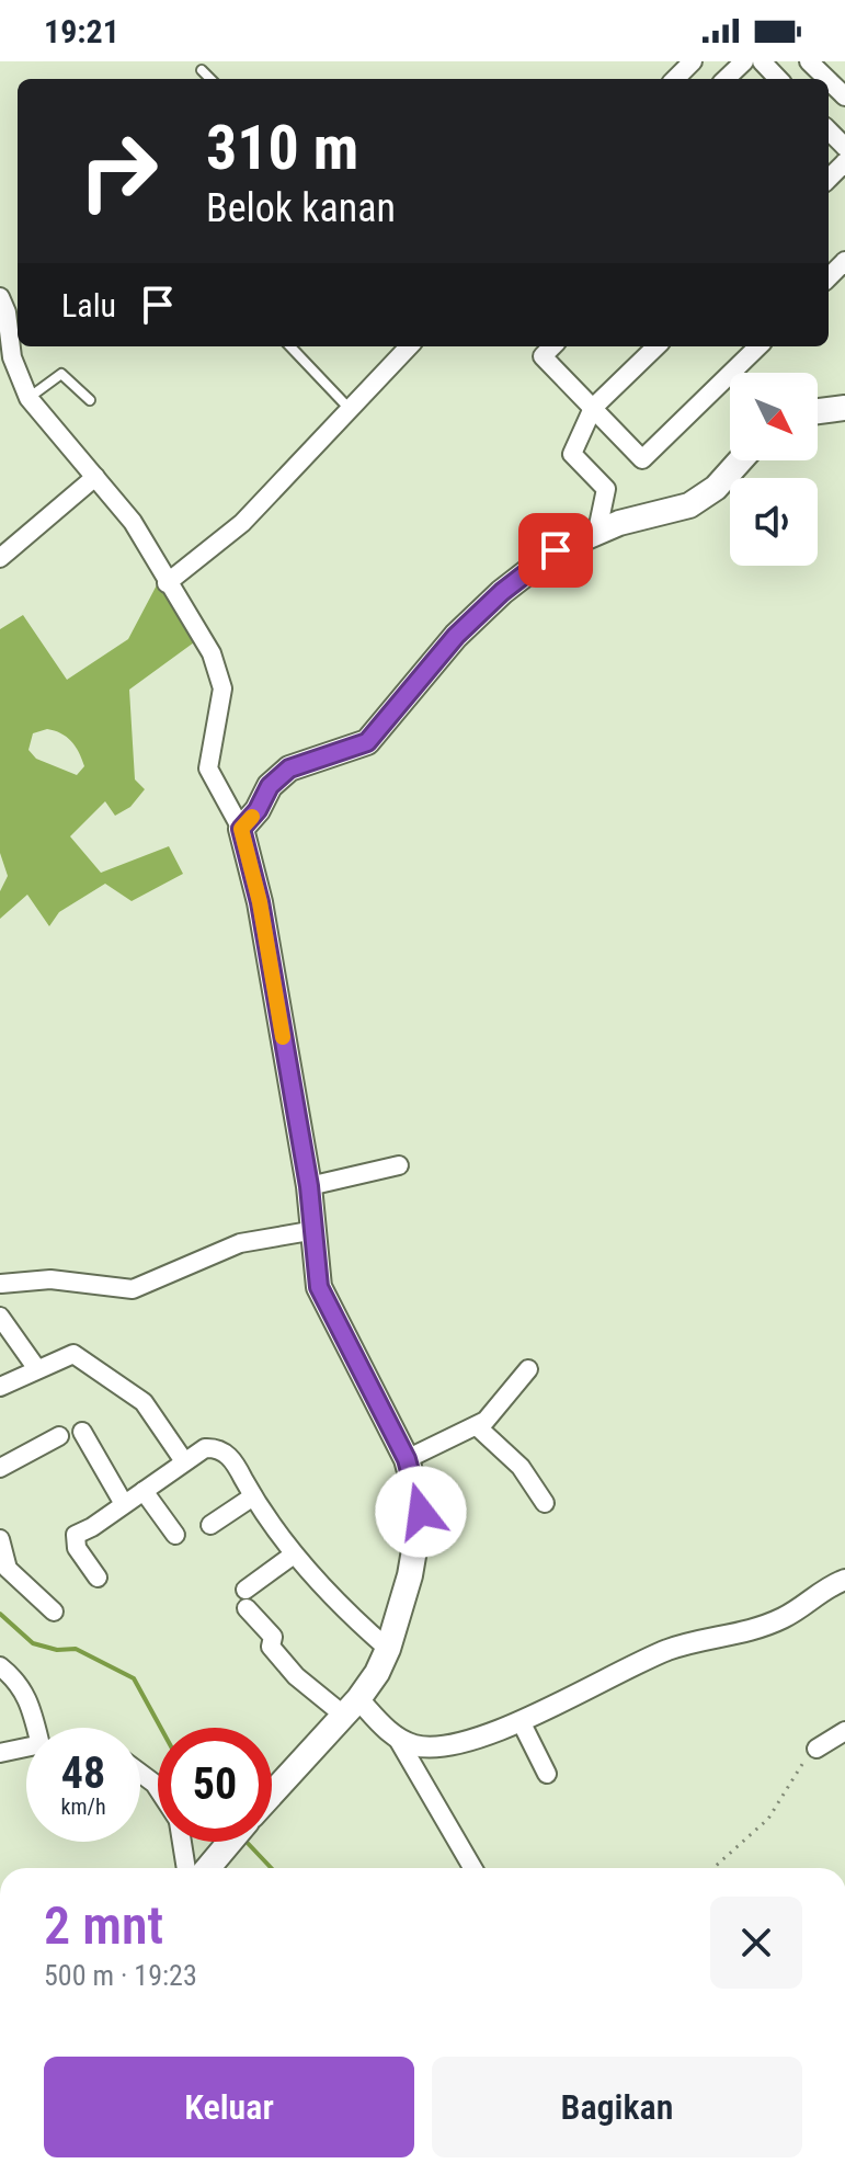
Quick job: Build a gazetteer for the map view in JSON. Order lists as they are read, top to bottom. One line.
{"north":"bottom right","page":{"status":"19:21","turn":["310 m","Belok kanan"],"then":"Lalu","speed":"48 km/h","limit":"50","heading":["2 mnt","500 m · 19:23"],"buttons":["Keluar","Bagikan"]}}
